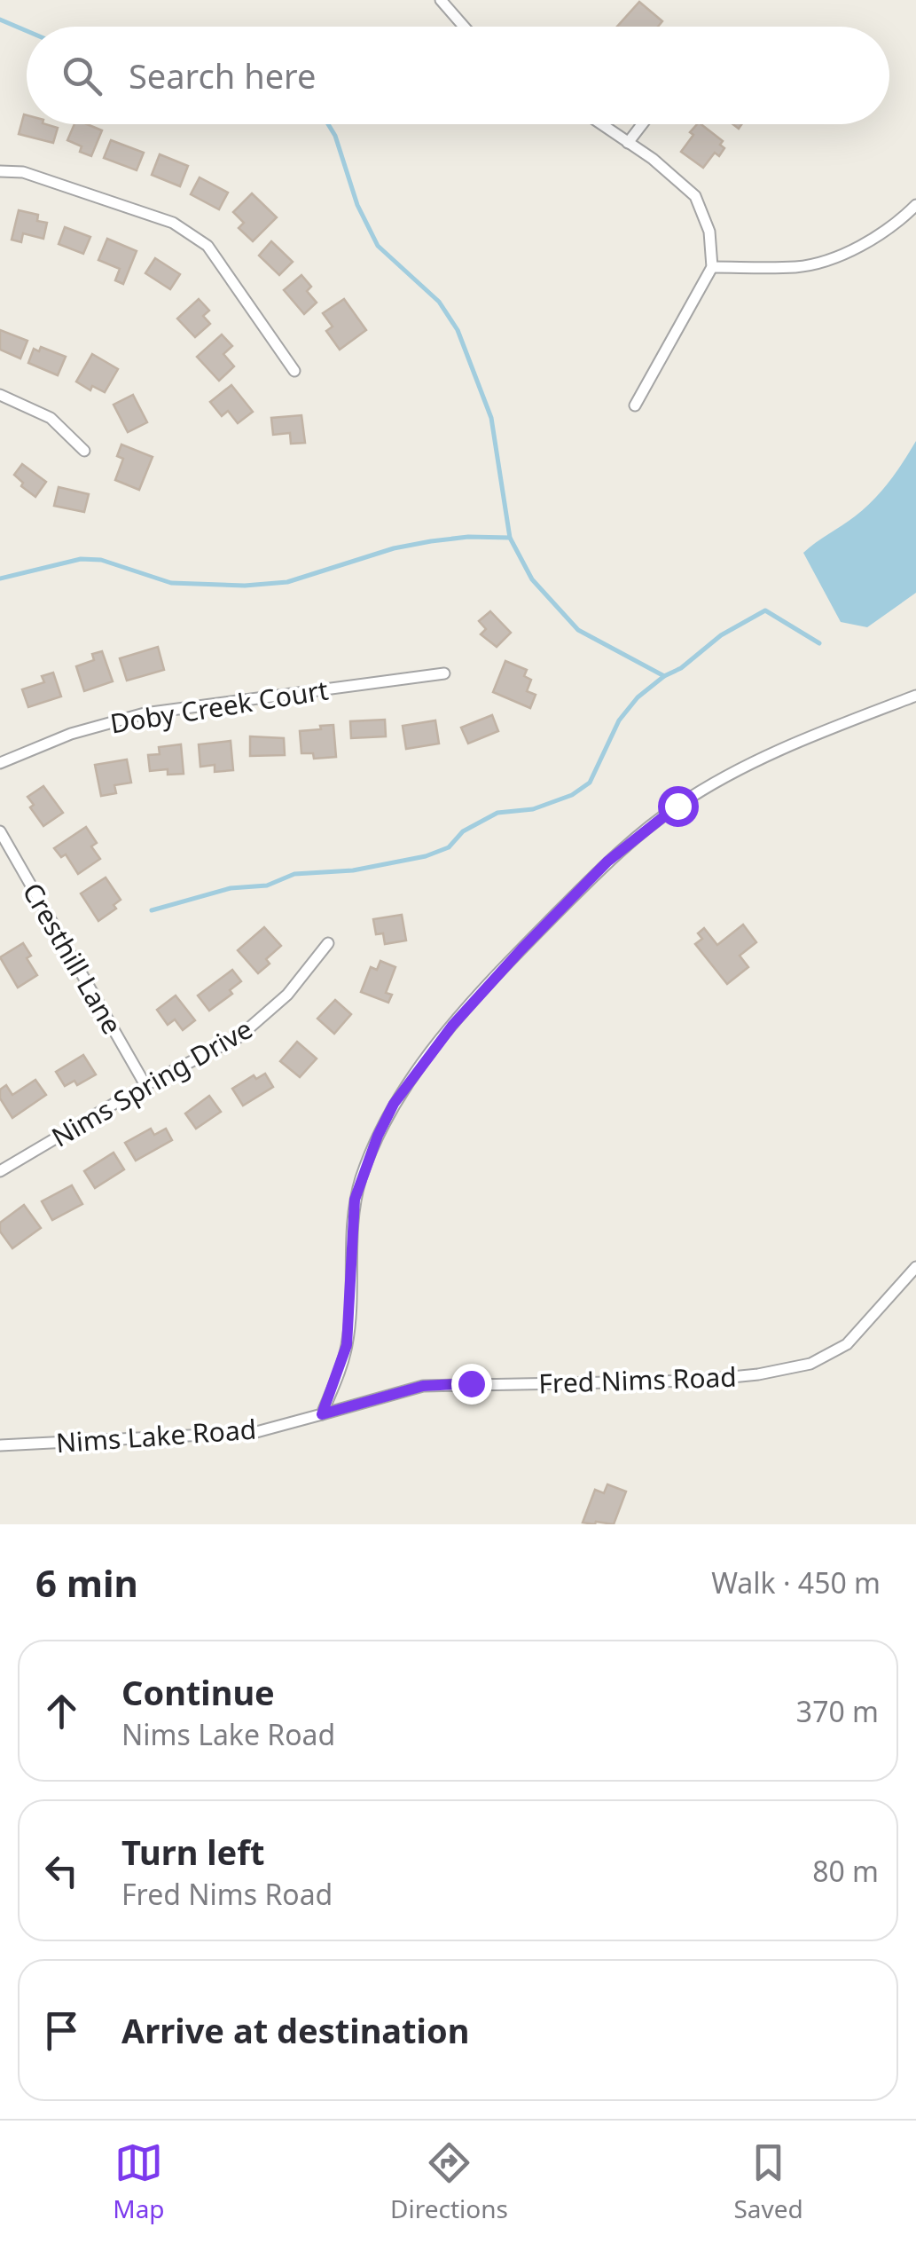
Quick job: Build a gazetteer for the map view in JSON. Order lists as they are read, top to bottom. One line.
{"streets":{"street":["Doby Creek Court","Cresthill Lane","Nims Spring Drive","Fred Nims Road","Nims Lake Road"]},"crossings":[["Cresthill Lane","Nims Spring Drive"],["Fred Nims Road","Nims Lake Road"]],"page":{"search":"Search here","heading":["6 min","Walk · 450 m"],"list":[["Continue","Nims Lake Road","370 m"],["Turn left","Fred Nims Road","80 m"],"Arrive at destination"],"nav":["Map","Directions","Saved"]}}
